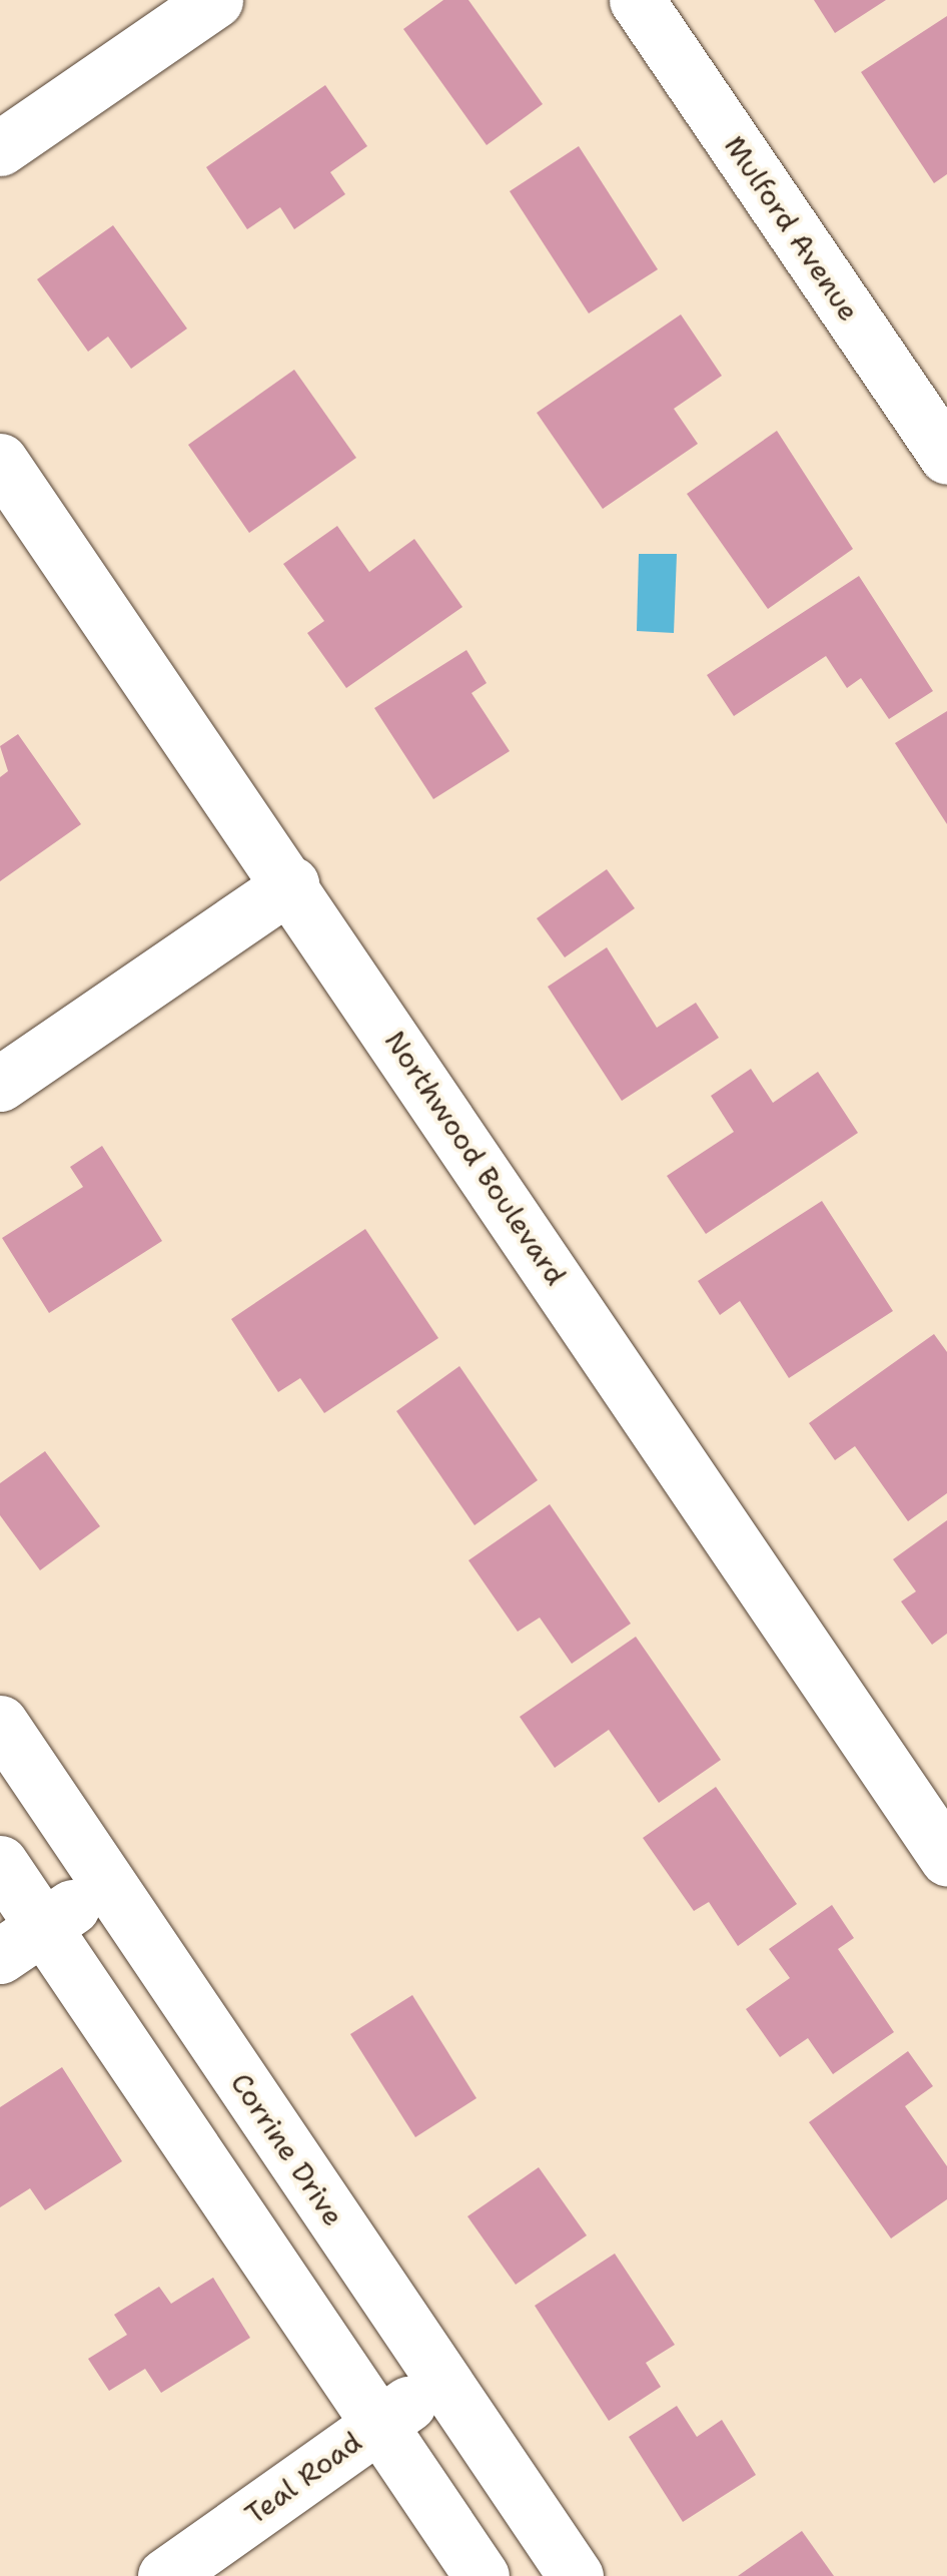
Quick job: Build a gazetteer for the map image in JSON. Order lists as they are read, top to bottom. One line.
{"streets":{"street":["Mulford Avenue","Northwood Boulevard","Corrine Drive","Teal Road"]},"crossings":[["Corrine Drive","Teal Road"]]}
